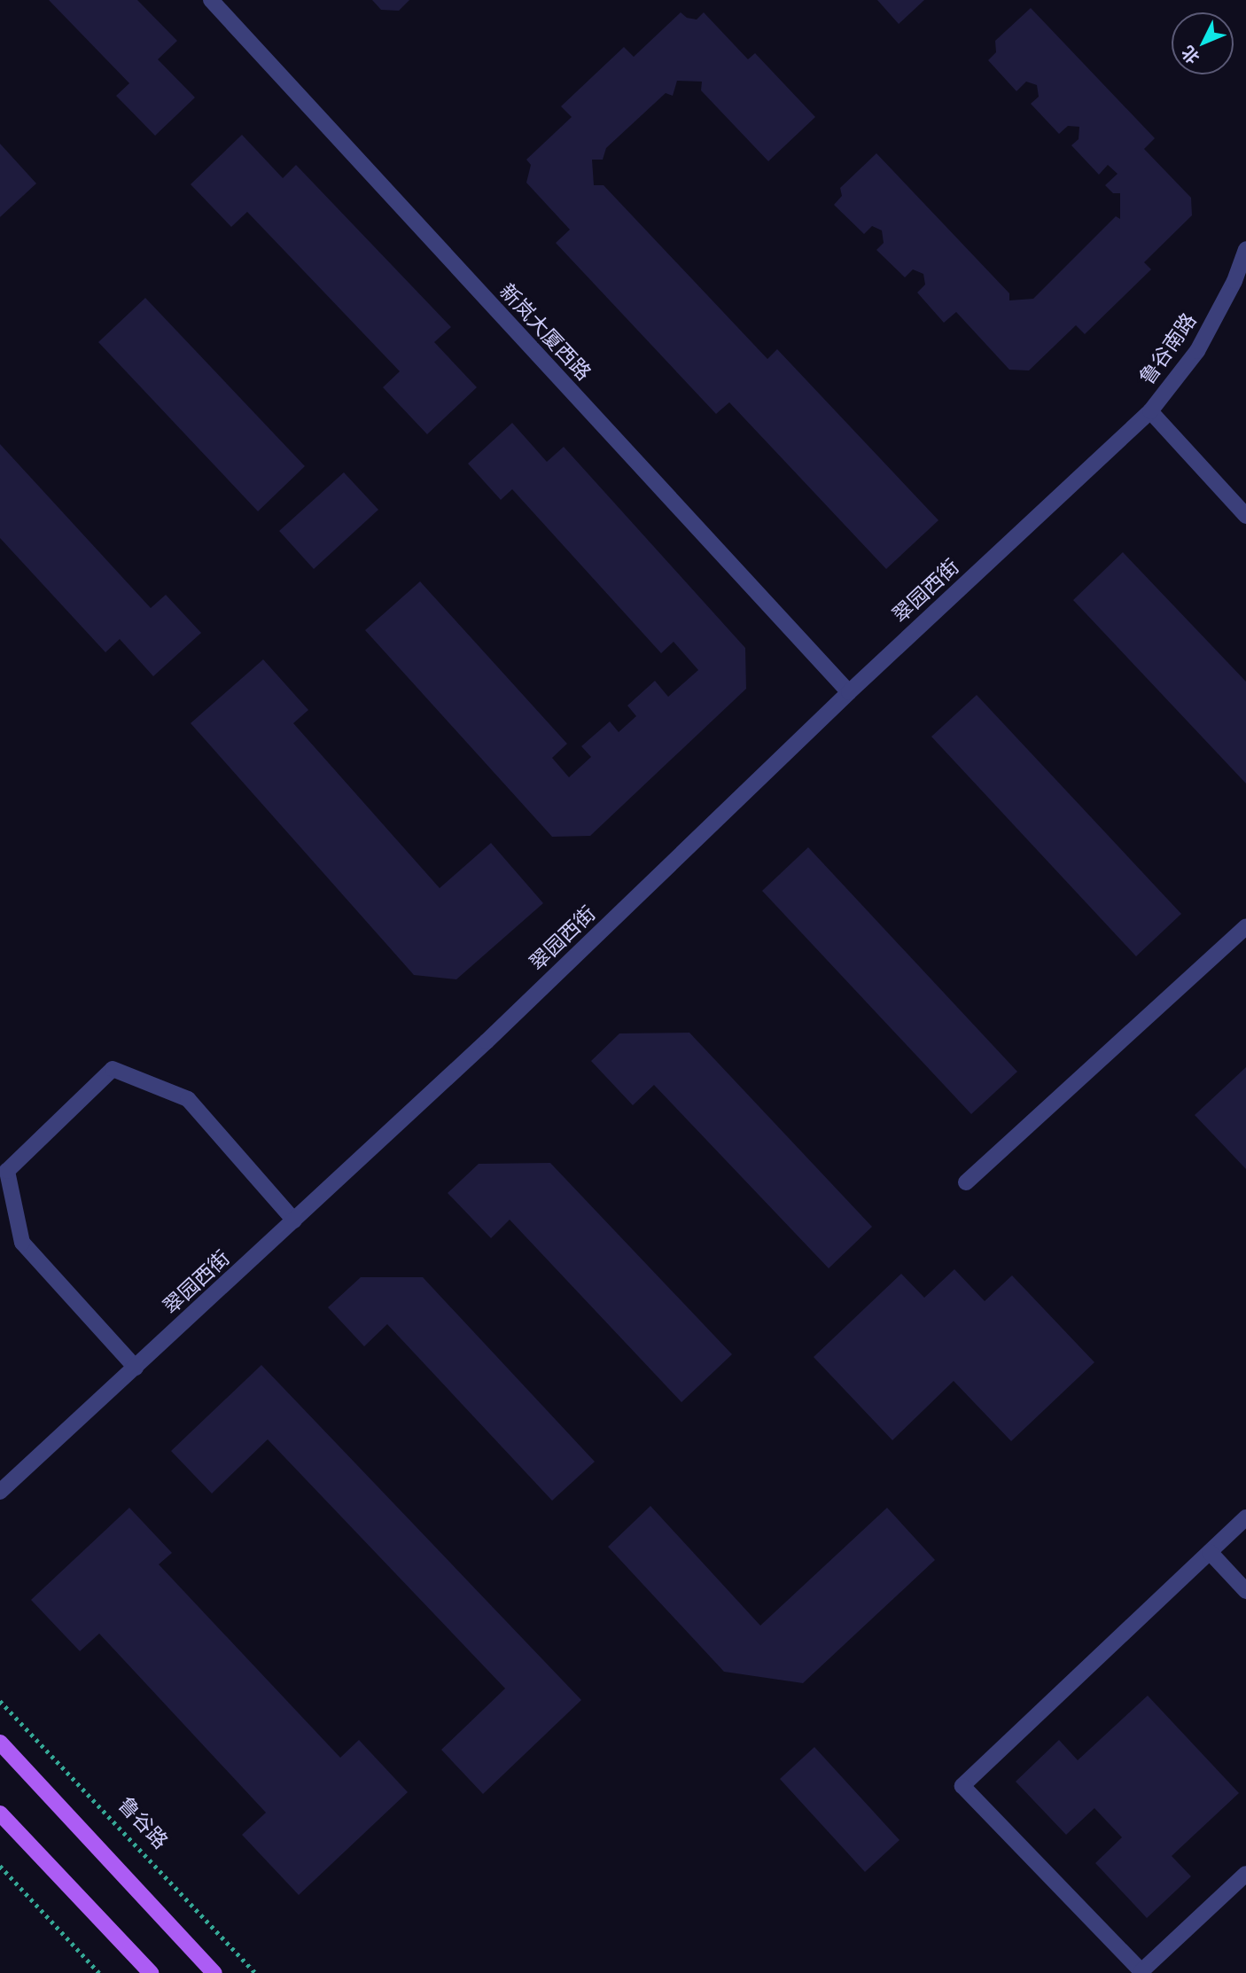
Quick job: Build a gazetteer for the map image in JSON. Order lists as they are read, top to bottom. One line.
{"streets":{"street":["新岚大厦西路","鲁谷南路","翠园西街"],"path":["鲁谷路"]},"crossings":[["新岚大厦西路","翠园西街"],["鲁谷南路","翠园西街"]],"north":"bottom left"}
